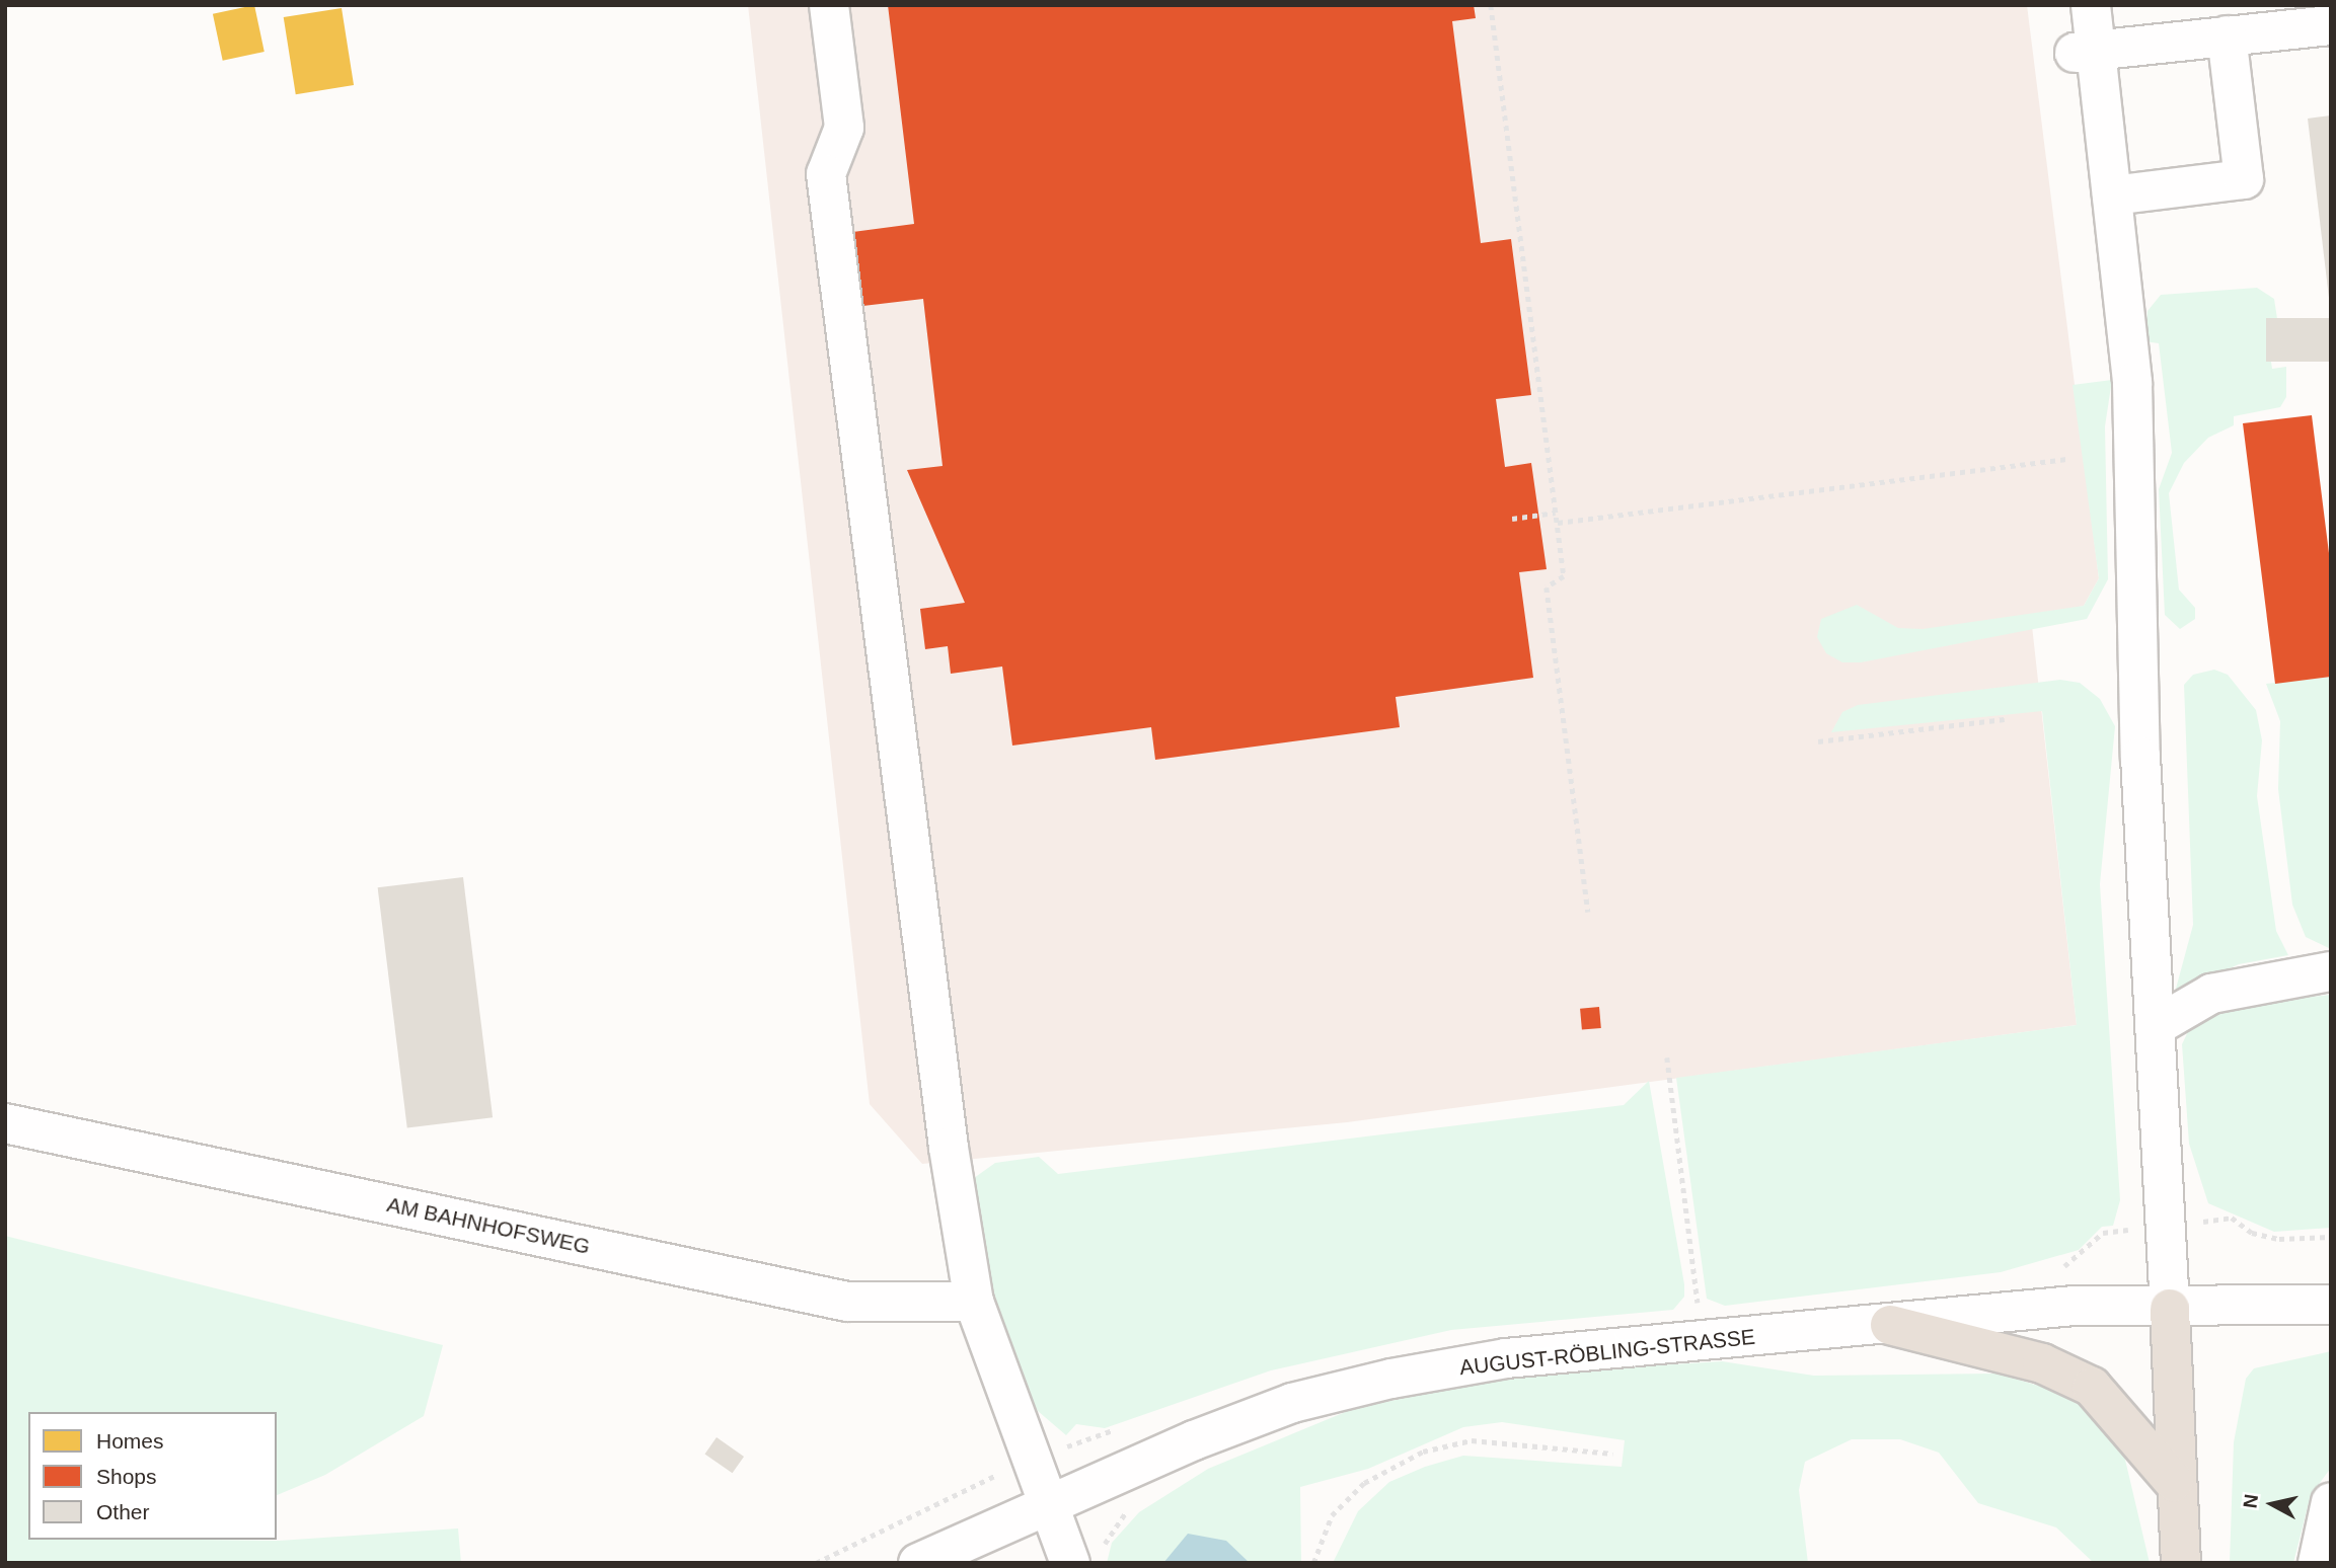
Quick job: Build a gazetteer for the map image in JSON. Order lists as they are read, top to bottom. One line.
{"streets":{"street":["AM BAHNHOFSWEG","AUGUST-RÖBLING-STRASSE"]},"legend":["Homes","Shops","Other"],"north":"left"}
